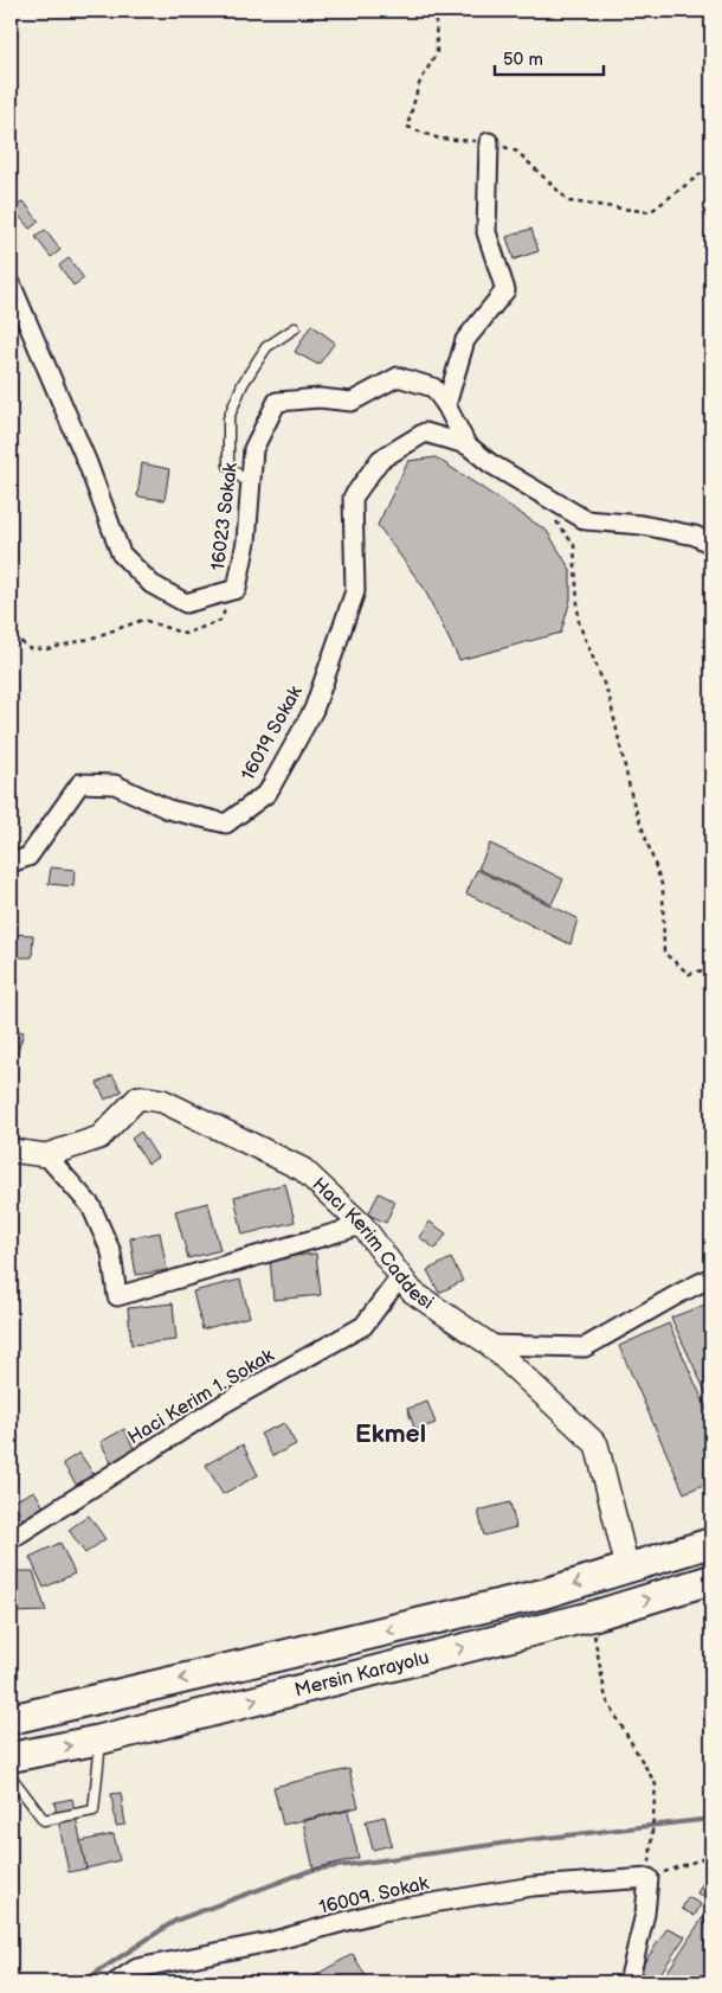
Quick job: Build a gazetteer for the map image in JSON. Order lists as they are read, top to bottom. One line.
{"streets":{"highway":["Mersin Karayolu"],"street":["16023 Sokak","16019 Sokak","Hacı Kerim Caddesi","Haci Kerim 1. Sokak","16009. Sokak"]},"crossings":[["16023 Sokak","16019 Sokak"],["Hacı Kerim Caddesi","Haci Kerim 1. Sokak"],["Hacı Kerim Caddesi","Mersin Karayolu"]],"districts":["Ekmel"],"scale_bar":"50 m"}
